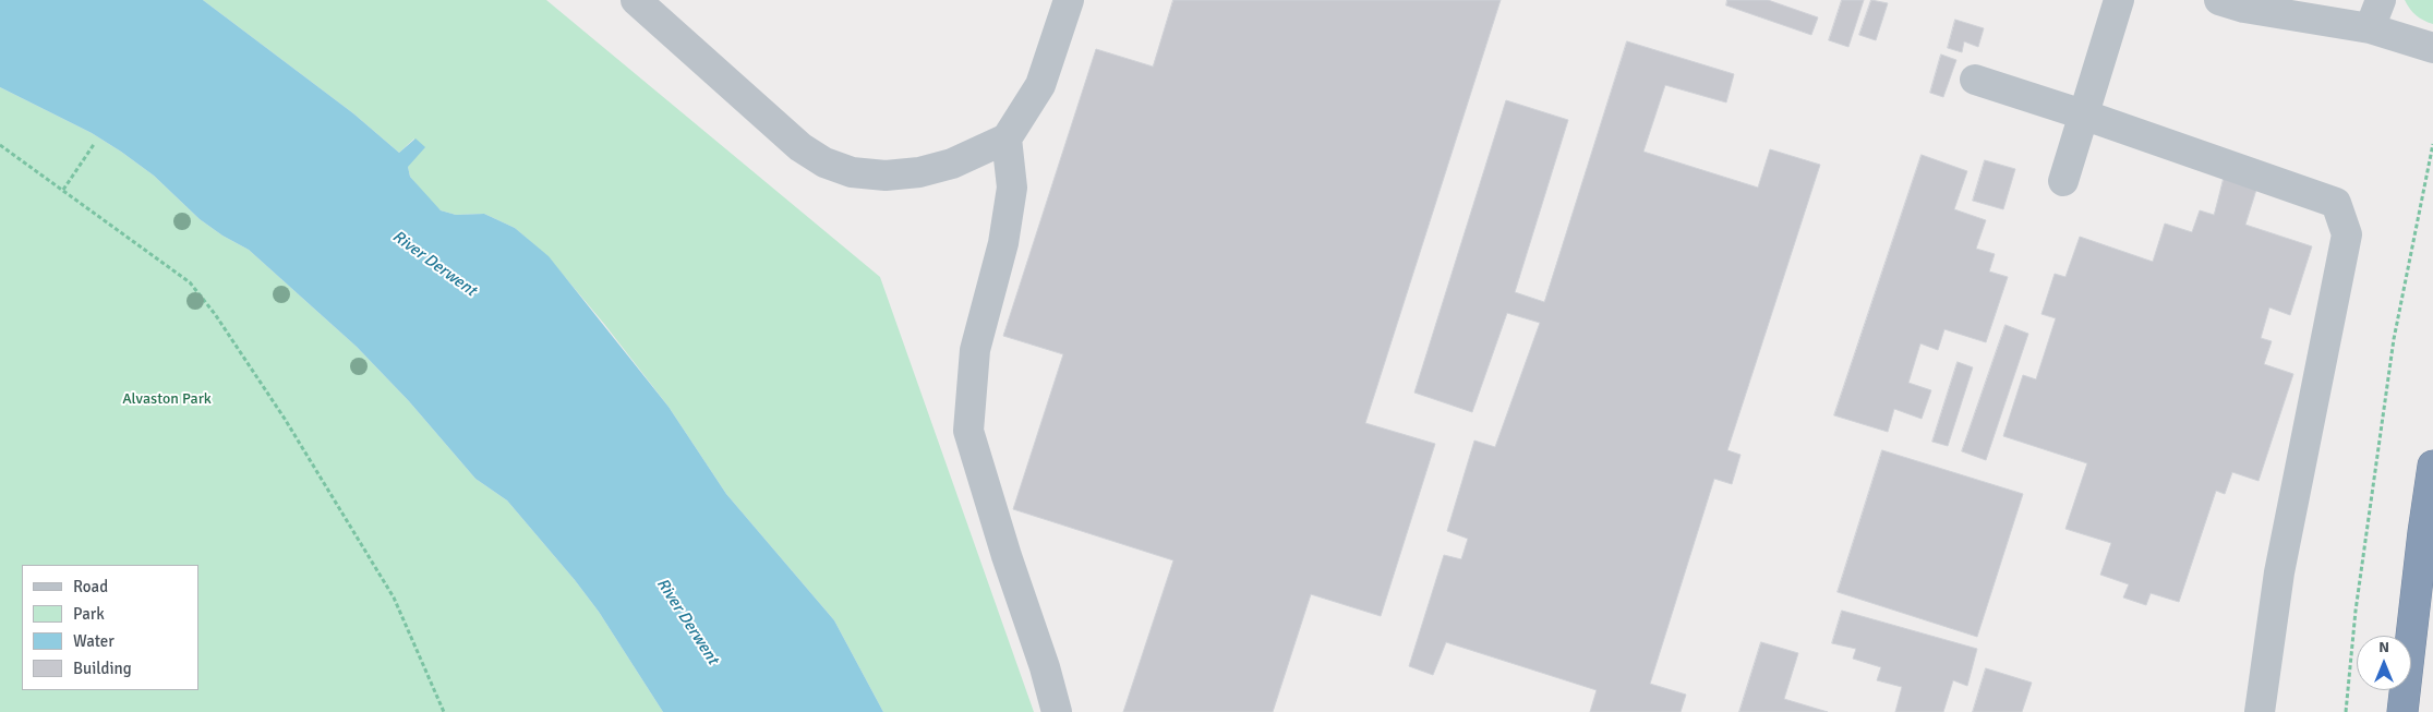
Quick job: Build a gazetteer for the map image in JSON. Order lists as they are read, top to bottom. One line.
{"water":["River Derwent"],"parks":["Alvaston Park"],"legend":["Road","Park","Water","Building"],"north":"top"}
